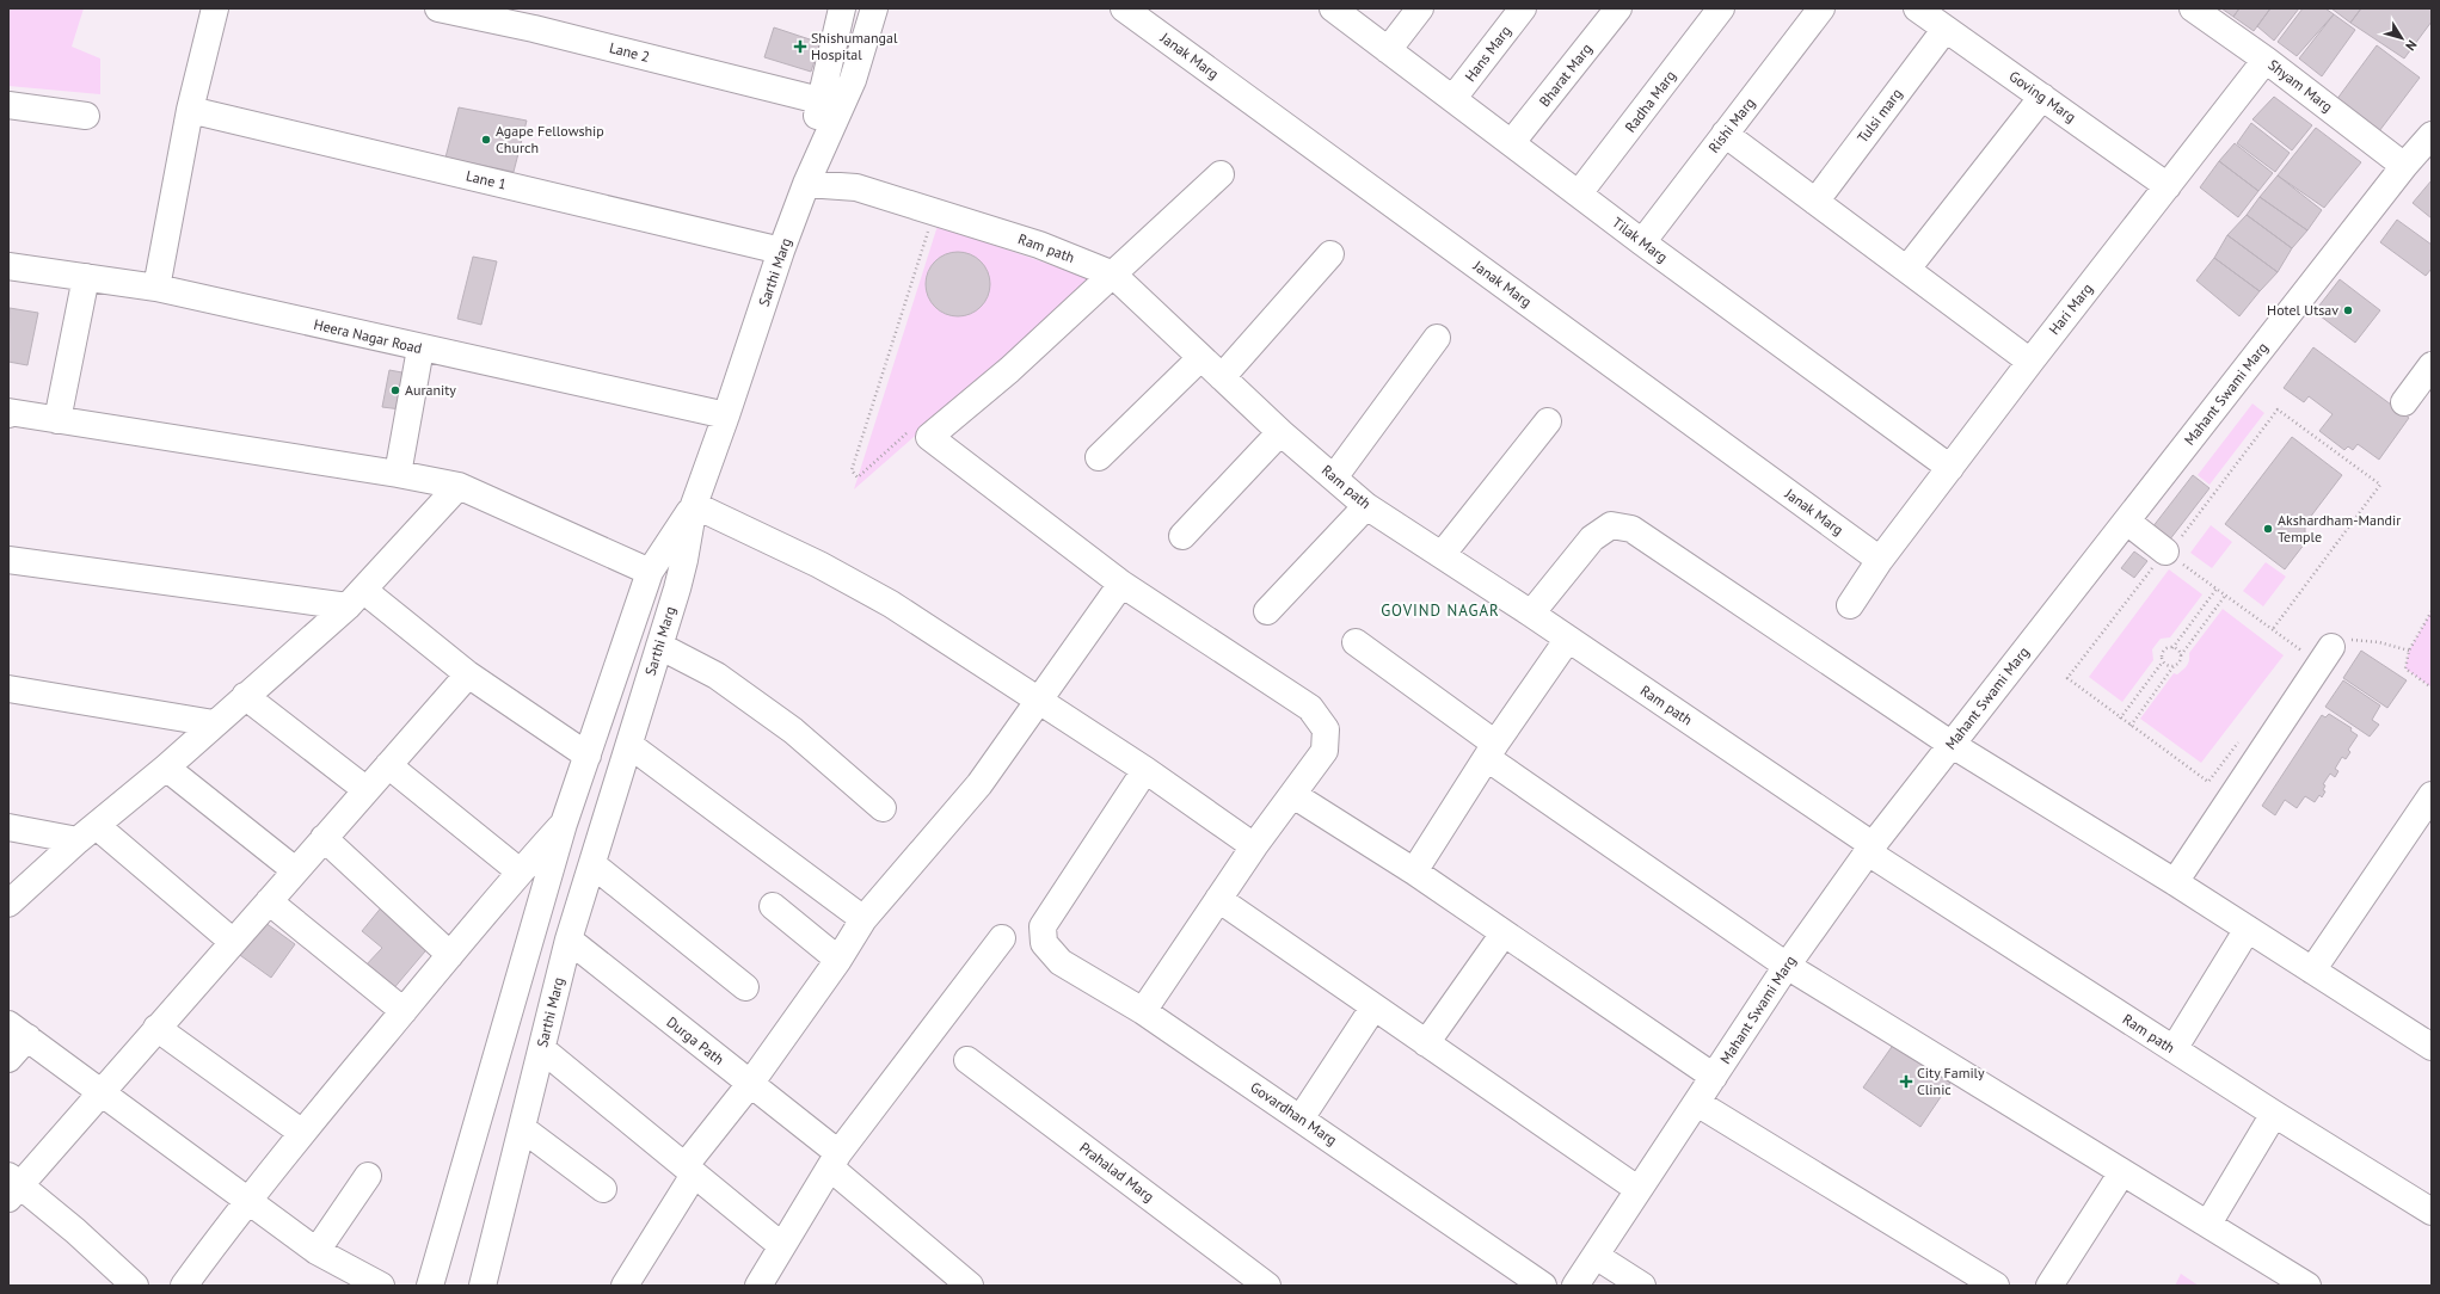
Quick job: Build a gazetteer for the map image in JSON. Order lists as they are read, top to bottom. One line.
{"streets":{"street":["Lane 2","Hans Marg","Janak Marg","Bharat Marg","Shyam Marg","Goving Marg","Radha Marg","Tulsi marg","Rishi Marg","Lane 1","Tilak Marg","Ram path","Sarthi Marg","Hari Marg","Heera Nagar Road","Mahant Swami Marg","Durga Path","Govardhan Marg","Prahalad Marg"]},"crossings":[["Hans Marg","Tilak Marg"],["Janak Marg","Hari Marg"],["Bharat Marg","Tilak Marg"],["Shyam Marg","Hari Marg"],["Shyam Marg","Mahant Swami Marg"],["Goving Marg","Tulsi marg"],["Goving Marg","Hari Marg"],["Radha Marg","Tilak Marg"],["Rishi Marg","Tilak Marg"],["Lane 1","Sarthi Marg"],["Tilak Marg","Hari Marg"],["Ram path","Sarthi Marg"],["Ram path","Mahant Swami Marg"],["Sarthi Marg","Heera Nagar Road"],["Sarthi Marg","Durga Path"]],"districts":["GOVIND NAGAR"],"places":{"health":["Shishumangal Hospital","City Family Clinic"],"other":["Agape Fellowship Church","Hotel Utsav","Auranity","Akshardham-Mandir Temple"]},"north":"bottom right"}
